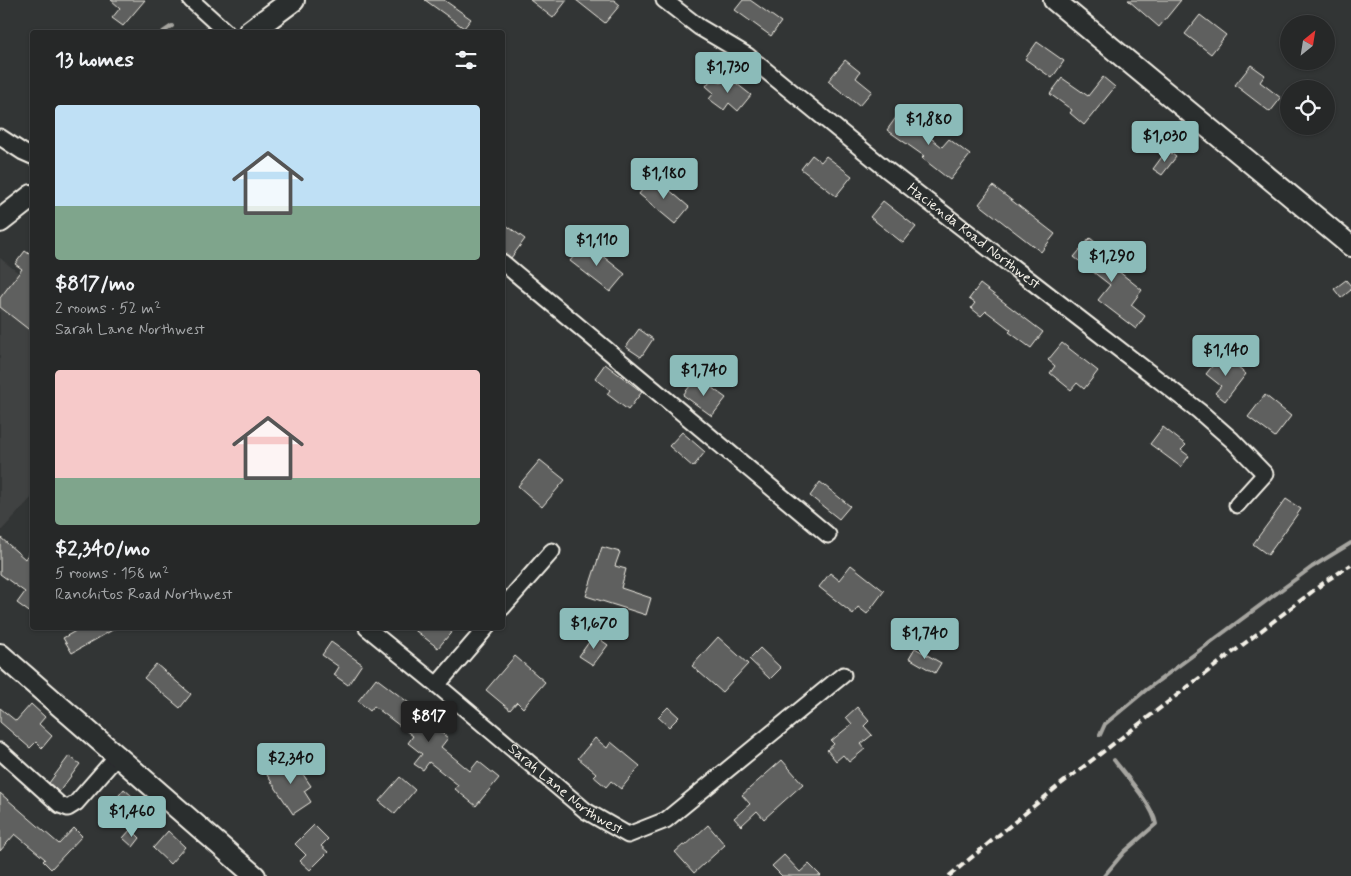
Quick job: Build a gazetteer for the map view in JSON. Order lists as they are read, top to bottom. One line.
{"streets":{"street":["Hacienda Road Northwest","Sarah Lane Northwest"]},"north":"top right","page":{"heading":"13 homes","price":["$1,730","$1,880","$1,030","$1,180","$1,110","$1,290","$1,140","$1,740","$1,670","$1,740","$817","$2,340","$1,460"],"list":[{"name":"$817/mo","note":"2 rooms · 52 m² · Sarah Lane Northwest"},{"name":"$2,340/mo","note":"5 rooms · 158 m² · Ranchitos Road Northwest"}]}}
